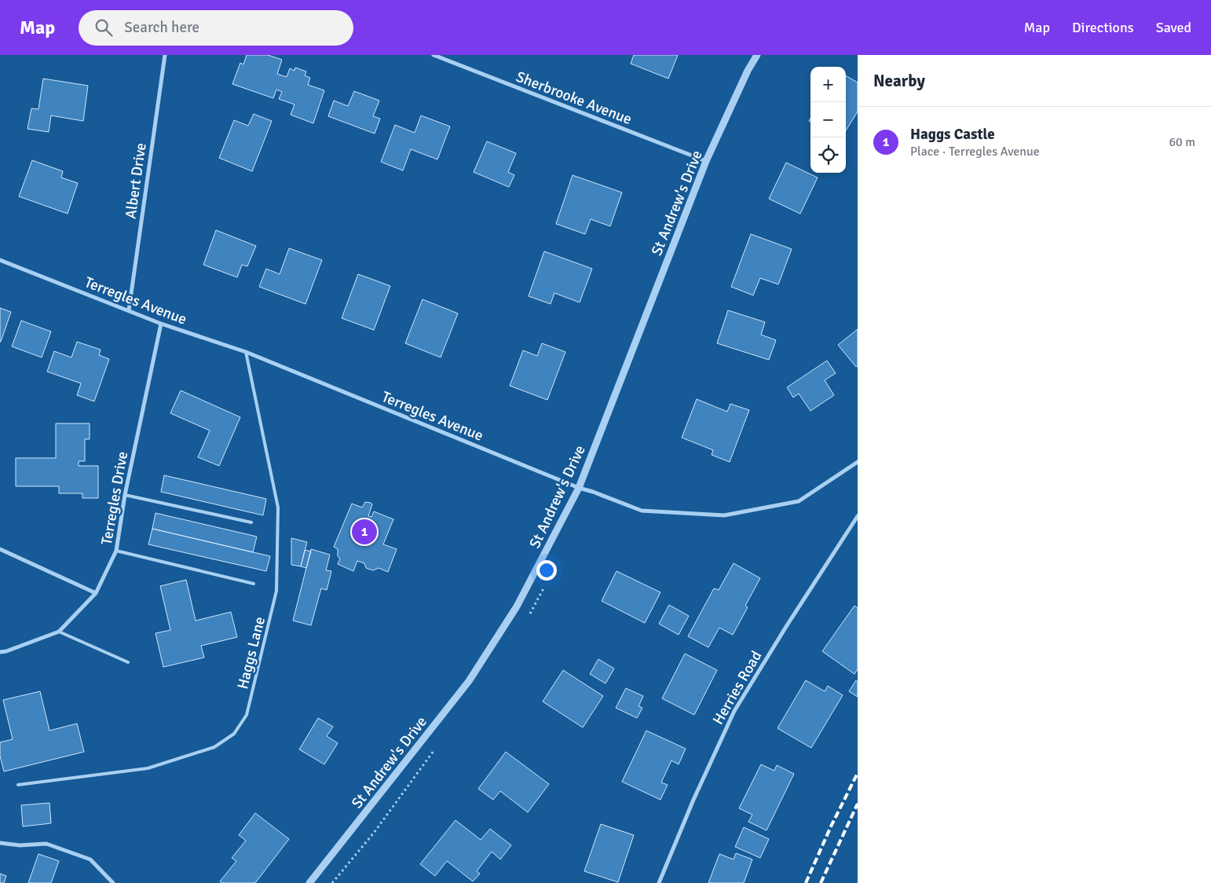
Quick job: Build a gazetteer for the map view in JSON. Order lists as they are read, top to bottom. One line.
{"streets":{"street":["Sherbrooke Avenue","Albert Drive","St Andrew's Drive","Terregles Avenue","Terregles Drive","Herries Road"],"lane":["Haggs Lane"]},"crossings":[["Sherbrooke Avenue","St Andrew's Drive"],["Albert Drive","Terregles Avenue"],["St Andrew's Drive","Terregles Avenue"],["Terregles Avenue","Terregles Drive"],["Terregles Avenue","Haggs Lane"]],"page":{"header":"Map","search":"Search here","nav":["Map","Directions","Saved"],"heading":"Nearby","map_buttons":["+","−"],"list":[{"mark":"1","name":"Haggs Castle","note":"Place · Terregles Avenue","value":"60 m"}],"pins":"1"}}
